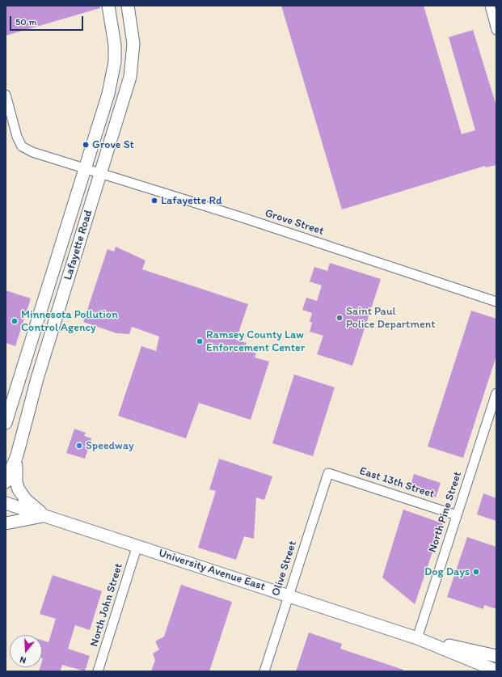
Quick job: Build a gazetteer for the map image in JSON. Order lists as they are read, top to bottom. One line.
{"streets":{"main road":["Lafayette Road","University Avenue East"],"street":["Grove Street","East 13th Street","North Pine Street","Olive Street","North John Street"]},"crossings":[["Grove Street","Lafayette Road"],["East 13th Street","North Pine Street"],["East 13th Street","Olive Street"],["North Pine Street","University Avenue East"],["Olive Street","University Avenue East"],["University Avenue East","North John Street"]],"places":["Grove St","Lafayette Rd","Saint Paul Police Department","Minnesota Pollution Control Agency","Ramsey County Law Enforcement Center","Speedway","Dog Days"],"scale_bar":"50 m","north":"bottom"}
